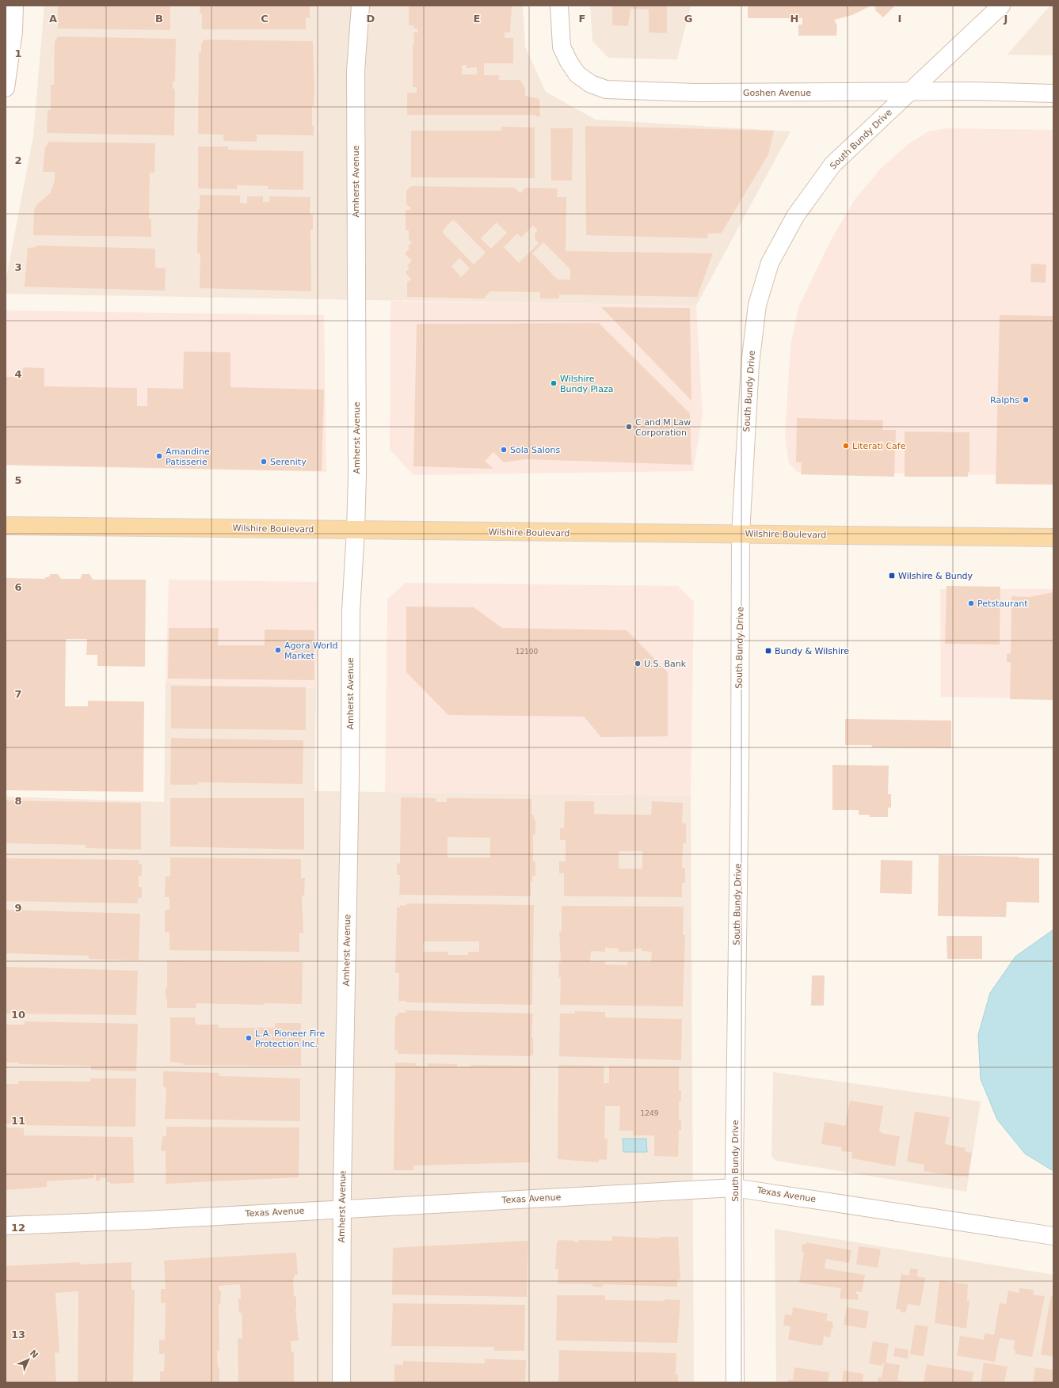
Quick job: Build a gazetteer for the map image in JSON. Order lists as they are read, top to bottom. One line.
{"streets":{"main road":["Wilshire Boulevard"],"street":["Goshen Avenue","South Bundy Drive","Amherst Avenue","Texas Avenue"]},"crossings":[["Goshen Avenue","South Bundy Drive"],["South Bundy Drive","Wilshire Boulevard"],["South Bundy Drive","Texas Avenue"],["Amherst Avenue","Wilshire Boulevard"],["Amherst Avenue","Texas Avenue"]],"places":{"other":["Wilshire Bundy Plaza","Ralphs","C and M Law Corporation","Literati Cafe","Sola Salons","Amandine Patisserie","Serenity","Petstaurant","Agora World Market","U.S. Bank","L.A. Pioneer Fire Protection Inc."],"transit":["Wilshire & Bundy","Bundy & Wilshire"]},"house_numbers":["12100","1249"],"north":"top right","grid":{"columns":["A","B","C","D","E","F","G","H","I","J"],"rows":["1","2","3","4","5","6","7","8","9","10","11","12","13"]}}
